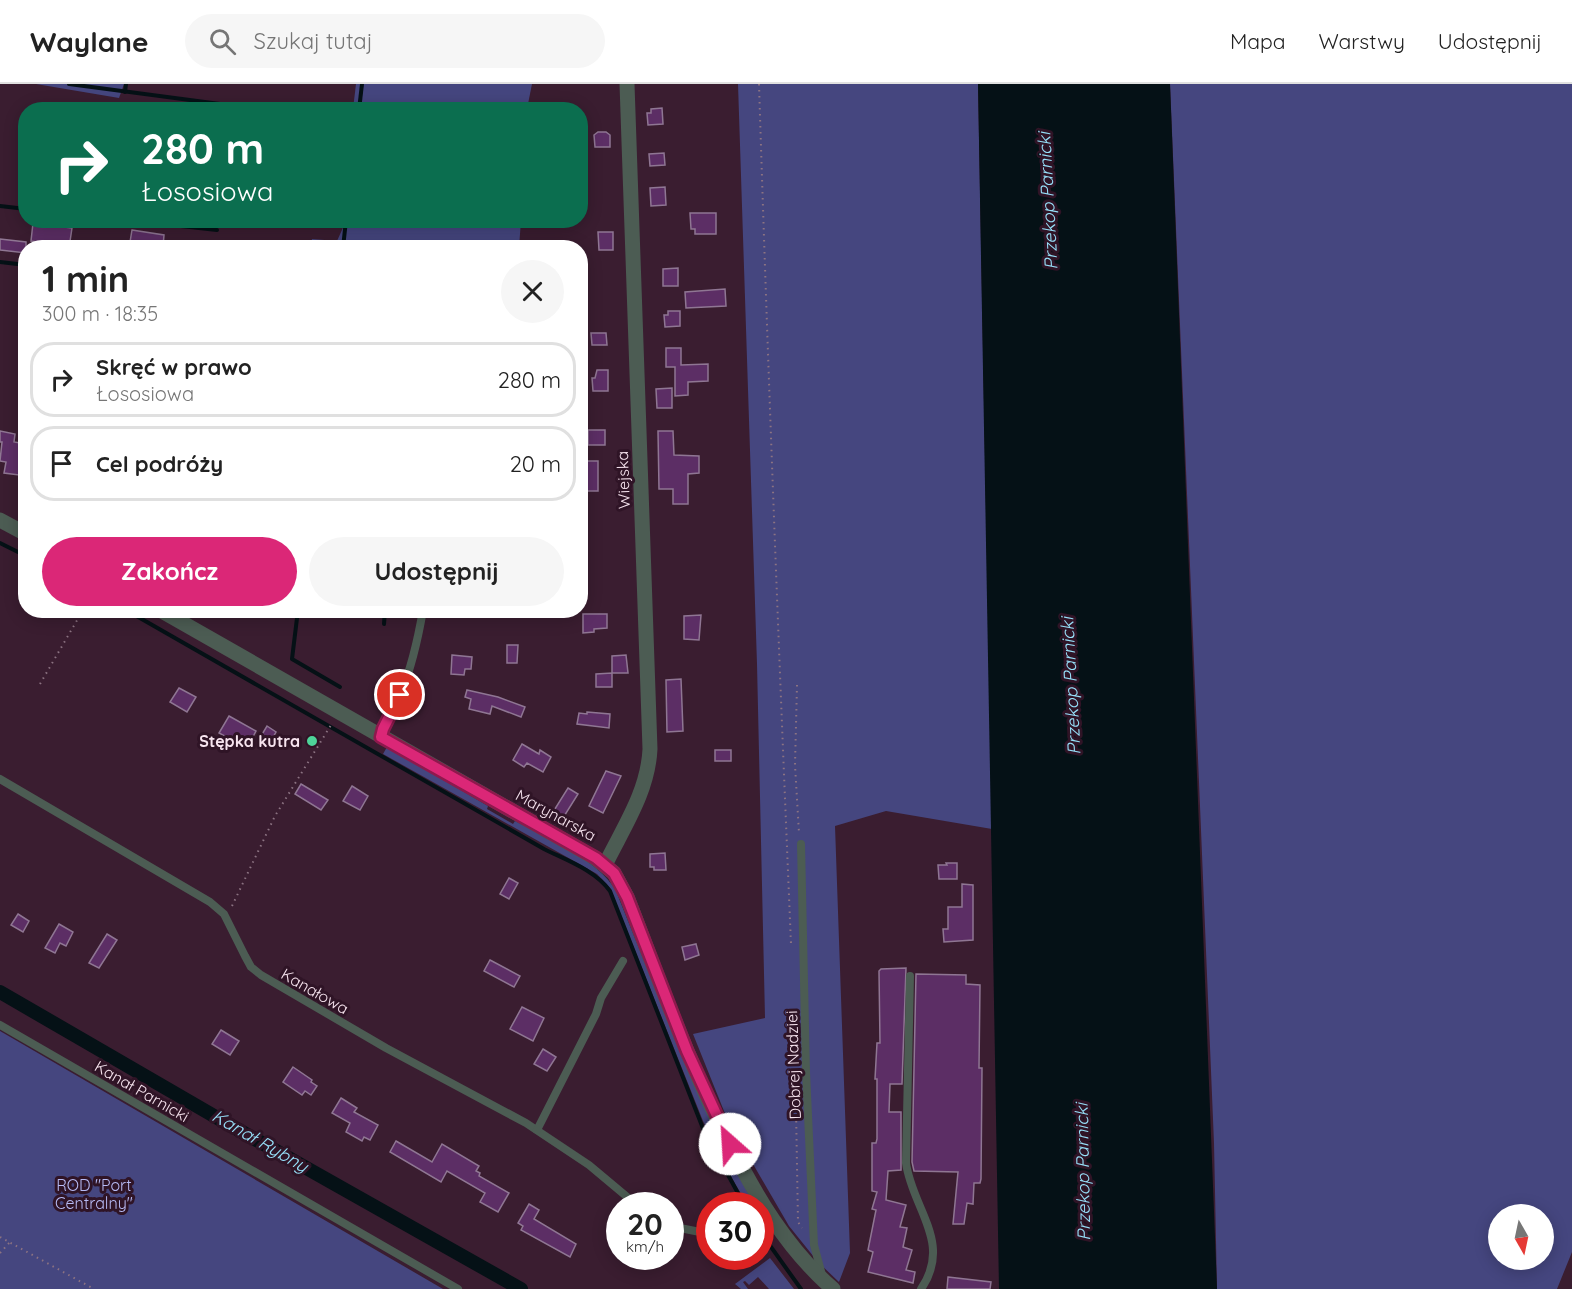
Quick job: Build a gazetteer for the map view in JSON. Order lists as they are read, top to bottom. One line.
{"streets":{"street":["Wiejska","Marynarska"],"lane":["Kanałowa","Dobrej Nadziei","Kanał Parnicki"]},"crossings":[["Wiejska","Marynarska"],["Marynarska","Dobrej Nadziei"]],"water":["Przekop Parnicki","Kanał Rybny"],"parks":["ROD \"Port Centralny\""],"places":["Stępka kutra"],"north":"bottom","page":{"header":"Waylane","search":"Szukaj tutaj","nav":["Mapa","Warstwy","Udostępnij"],"turn":["280 m","Łososiowa"],"heading":["1 min","300 m · 18:35"],"list":[{"name":"Skręć w prawo","note":"Łososiowa","value":"280 m"},{"name":"Cel podróży","value":"20 m"}],"buttons":["Zakończ","Udostępnij"],"speed":"20 km/h","limit":"30"}}
